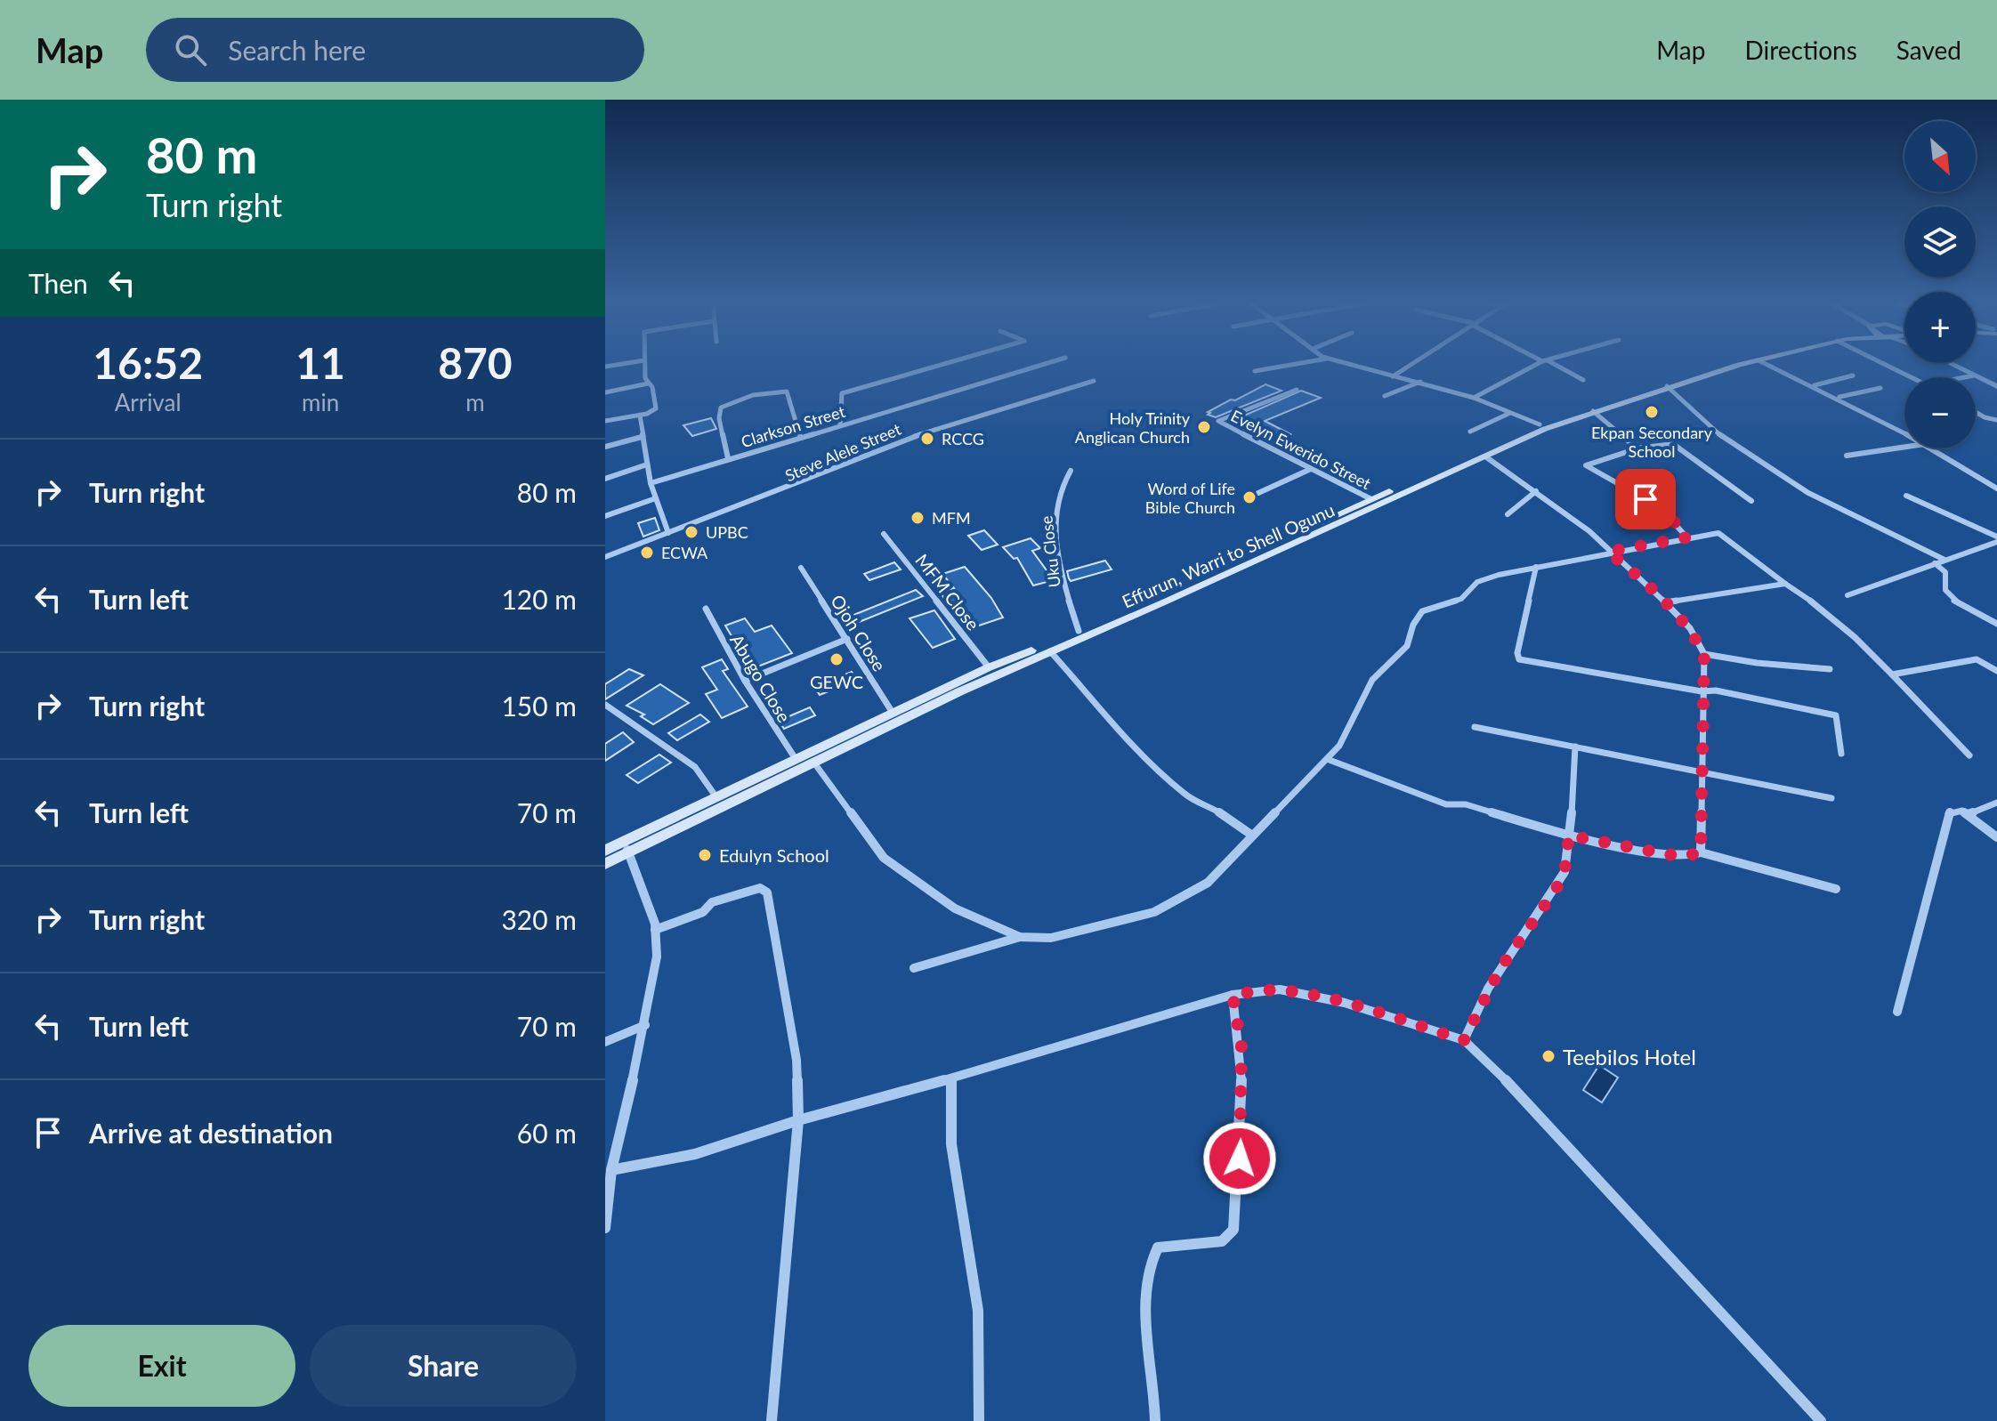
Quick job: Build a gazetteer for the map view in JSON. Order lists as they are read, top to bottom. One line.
{"streets":{"main road":["Effurun, Warri to Shell Ogunu"],"street":["Clarkson Street","Evelyn Ewerido Street","Steve Alele Street","Uku Close","MFM Close","Ojoh Close","Abugo Close"]},"crossings":[["Evelyn Ewerido Street","Effurun, Warri to Shell Ogunu"],["Uku Close","Effurun, Warri to Shell Ogunu"],["Effurun, Warri to Shell Ogunu","MFM Close"],["Effurun, Warri to Shell Ogunu","Ojoh Close"],["Effurun, Warri to Shell Ogunu","Abugo Close"]],"places":["Ekpan Secondary School","Holy Trinity Anglican Church","RCCG","Word of Life Bible Church","MFM","UPBC","ECWA","GEWC","Edulyn School","Teebilos Hotel"],"north":"bottom right","page":{"header":"Map","search":"Search here","nav":["Map","Directions","Saved"],"turn":["80 m","Turn right"],"map_buttons":["+","−"],"then":"Then","eta":["16:52","Arrival","11","min","870","m"],"list":[{"name":"Turn right","value":"80 m"},{"name":"Turn left","value":"120 m"},{"name":"Turn right","value":"150 m"},{"name":"Turn left","value":"70 m"},{"name":"Turn right","value":"320 m"},{"name":"Turn left","value":"70 m"},{"name":"Arrive at destination","value":"60 m"}],"buttons":["Exit","Share"]}}
